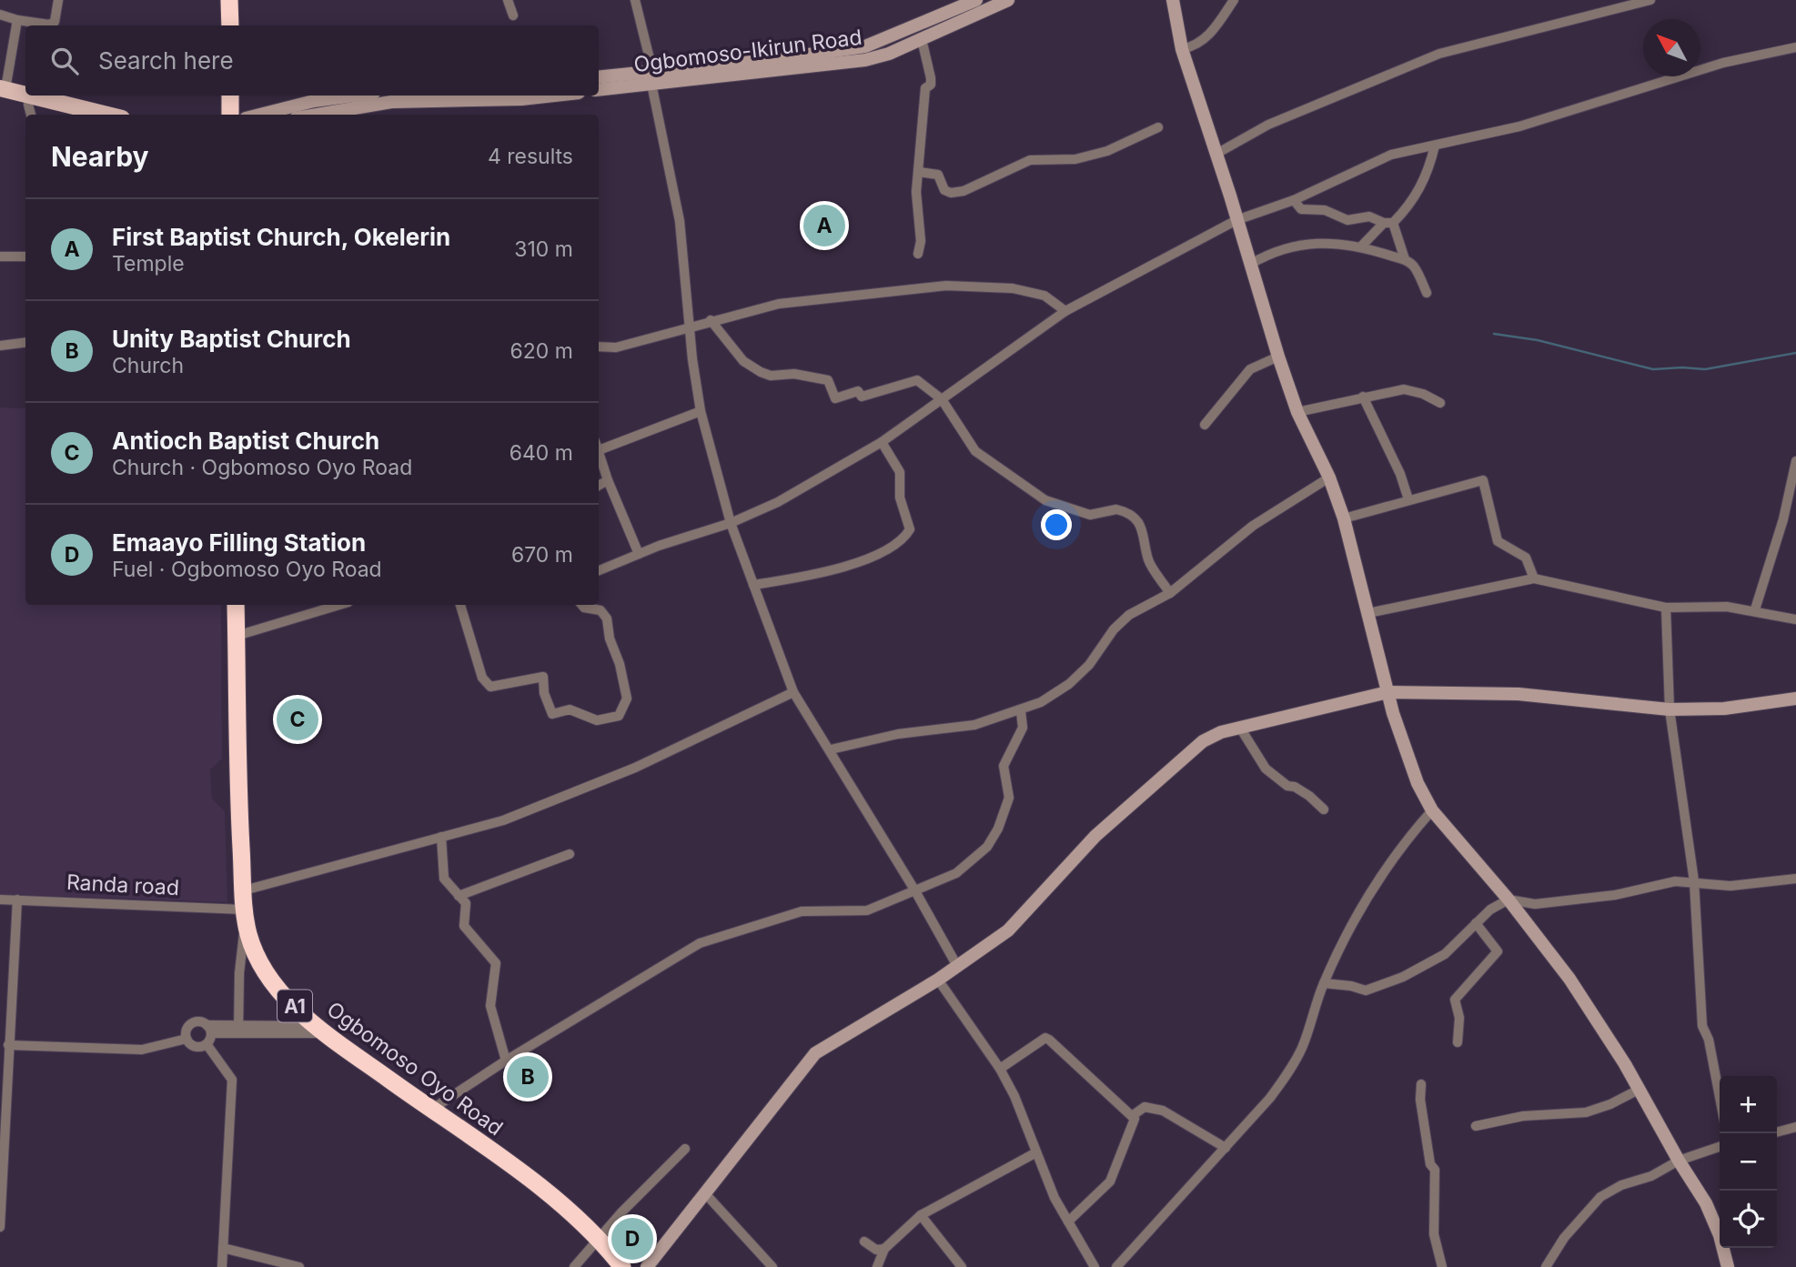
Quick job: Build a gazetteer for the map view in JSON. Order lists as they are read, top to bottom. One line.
{"streets":{"highway":["A1","Ogbomoso Oyo Road"],"street":["Ogbomoso-Ikirun Road","Randa road"]},"crossings":[["Randa road","Ogbomoso Oyo Road"]],"north":"top left","page":{"search":"Search here","heading":["Nearby","4 results"],"list":[{"mark":"A","name":"First Baptist Church, Okelerin","note":"Temple","value":"310 m"},{"mark":"B","name":"Unity Baptist Church","note":"Church","value":"620 m"},{"mark":"C","name":"Antioch Baptist Church","note":"Church · Ogbomoso Oyo Road","value":"640 m"},{"mark":"D","name":"Emaayo Filling Station","note":"Fuel · Ogbomoso Oyo Road","value":"670 m"}],"pins":["A","C","B","D"],"map_buttons":["+","−"]}}
